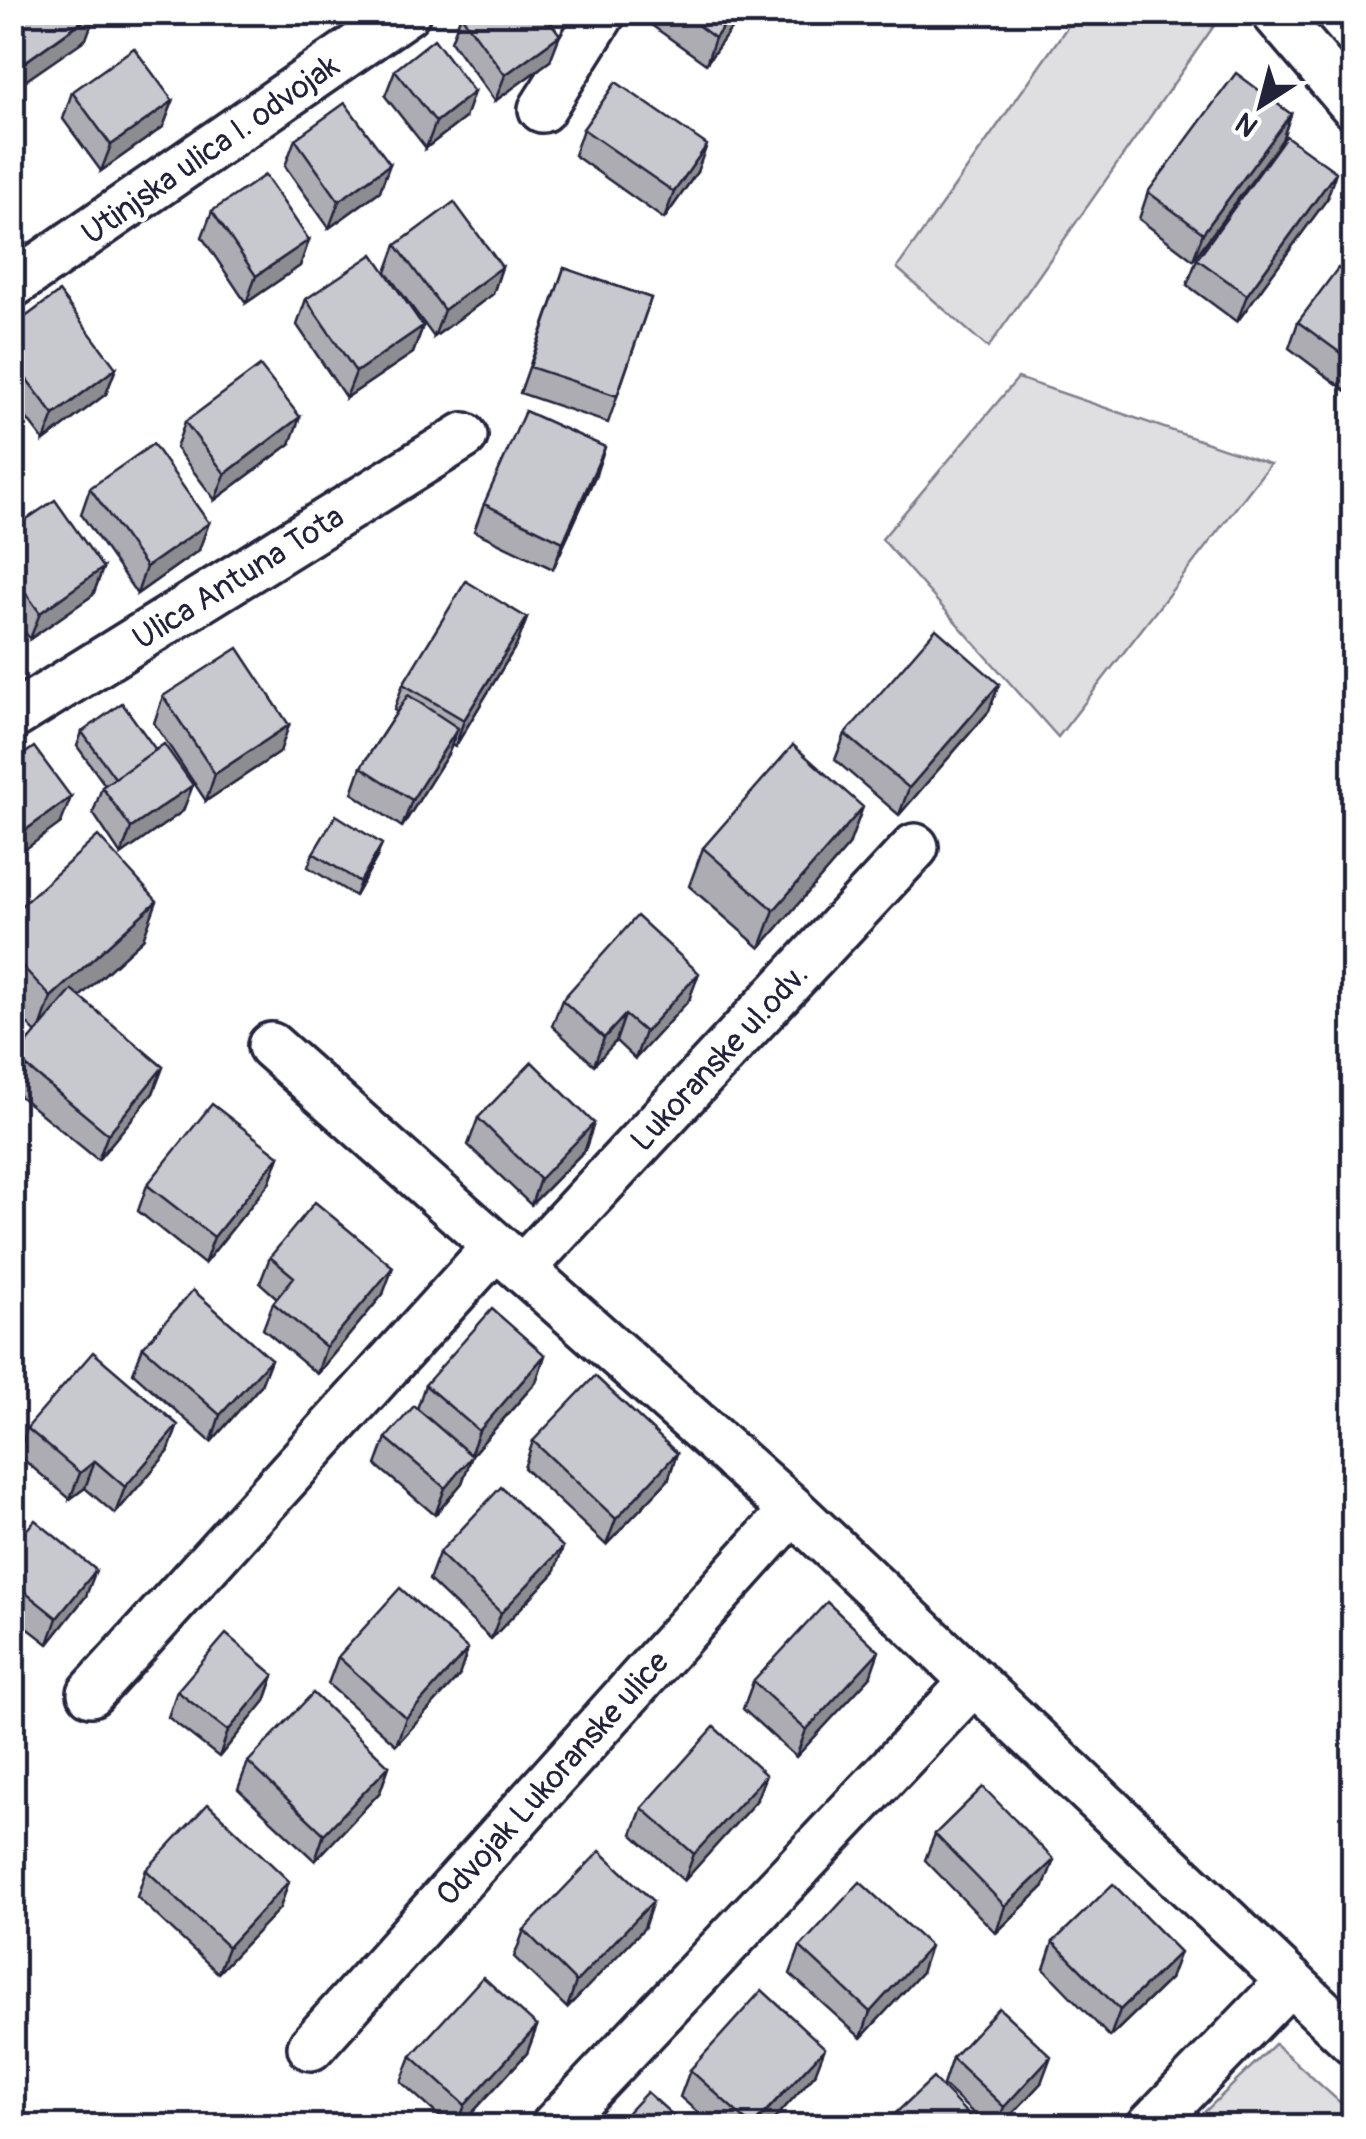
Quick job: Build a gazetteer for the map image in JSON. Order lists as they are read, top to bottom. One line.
{"streets":{"street":["Utinjska ulica I. odvojak","Ulica Antuna Tota","Lukoranske ul.odv.","Odvojak Lukoranske ulice"]},"north":"bottom left"}
